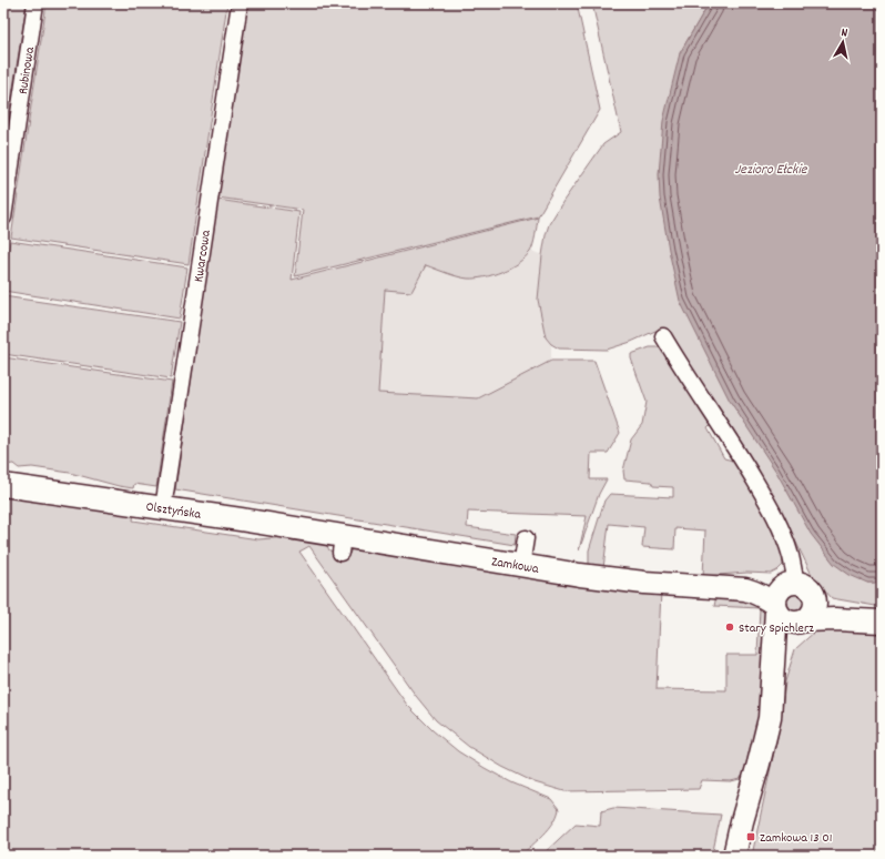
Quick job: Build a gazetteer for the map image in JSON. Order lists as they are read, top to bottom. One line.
{"streets":{"street":["Rubinowa","Kwarcowa","Olsztyńska","Zamkowa"]},"crossings":[["Kwarcowa","Olsztyńska"],["Olsztyńska","Zamkowa"]],"water":["Jezioro Ełckie"],"places":{"other":["Stary Spichlerz"],"transit":["Zamkowa 13 01"]},"north":"top"}
